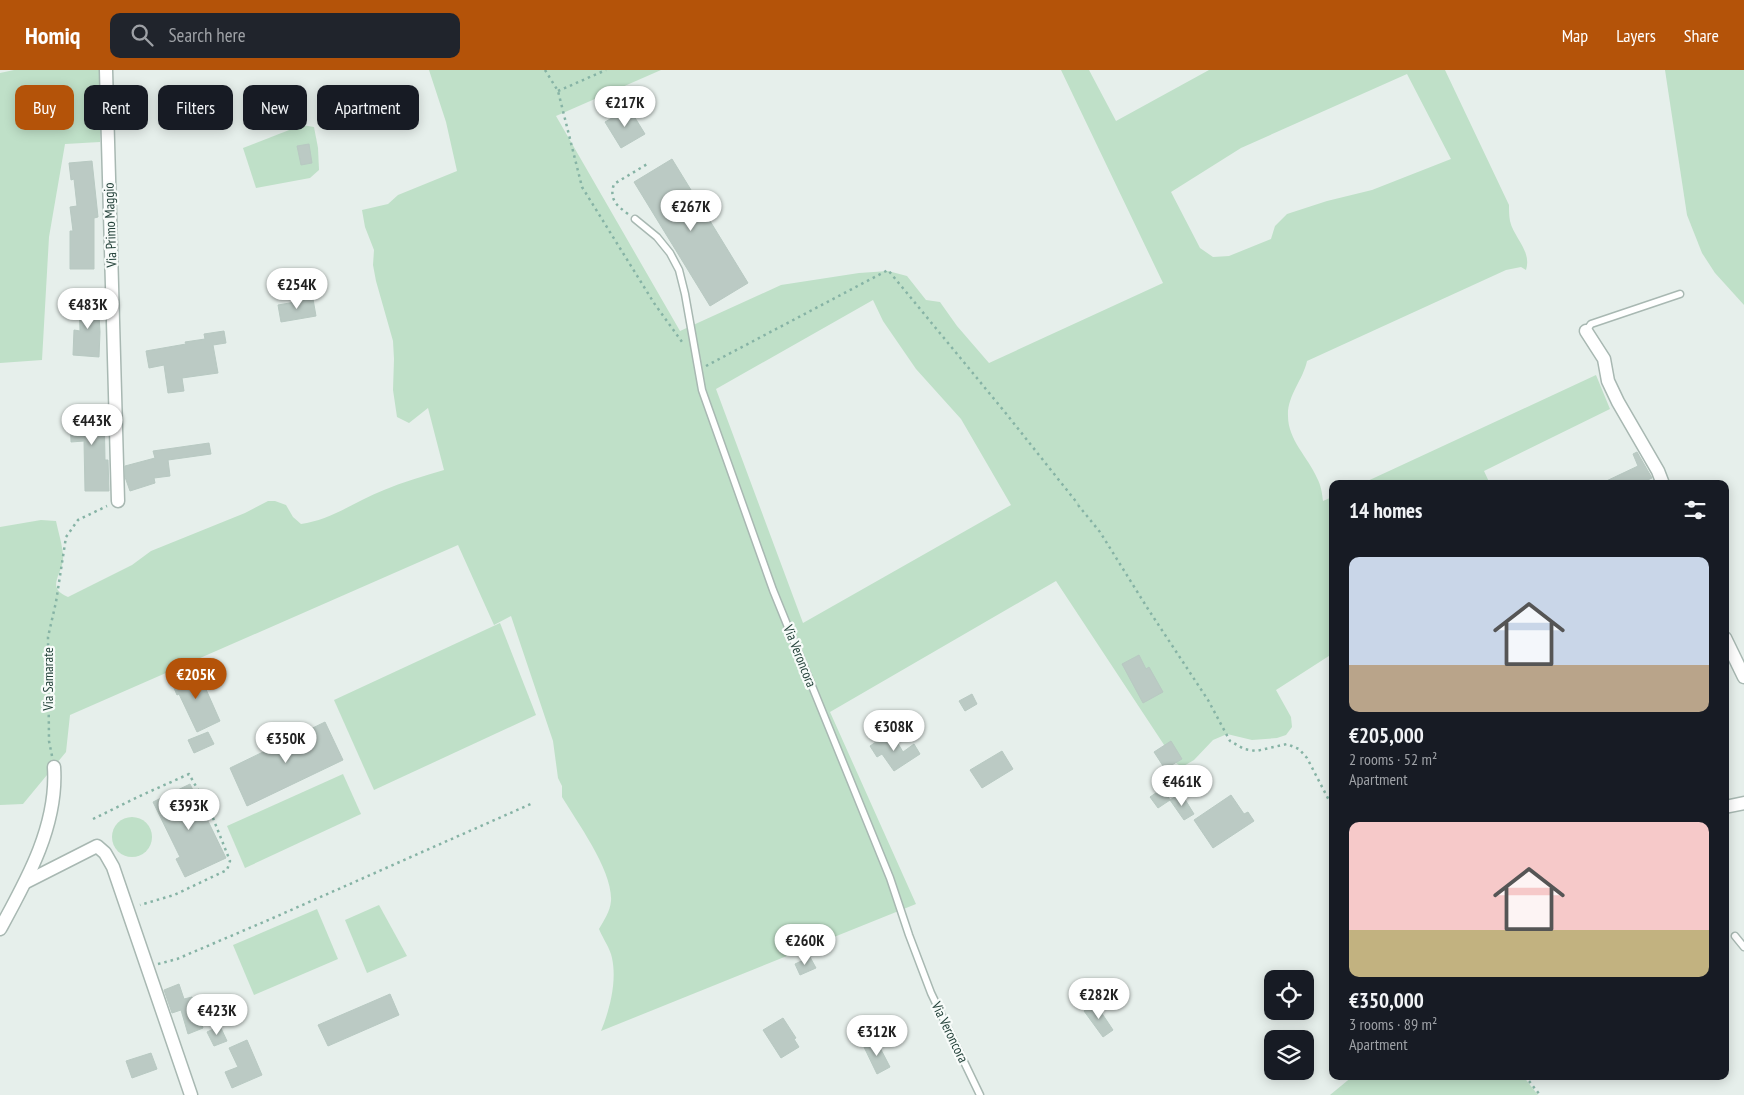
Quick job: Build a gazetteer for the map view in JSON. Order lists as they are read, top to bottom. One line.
{"streets":{"street":["Via Primo Maggio"],"lane":["Via Veroncora"],"path":["Via Samarate"]},"crossings":[["Via Primo Maggio","Via Samarate"]],"page":{"header":"Homiq","search":"Search here","nav":["Map","Layers","Share"],"chip":["Buy","Rent","Filters","New","Apartment"],"price":["€217K","€267K","€254K","€483K","€443K","€205K","€308K","€350K","€461K","€393K","€260K","€282K","€423K","€312K"],"heading":"14 homes","list":[{"name":"€205,000","note":"2 rooms · 52 m² · Apartment"},{"name":"€350,000","note":"3 rooms · 89 m² · Apartment"}]}}
